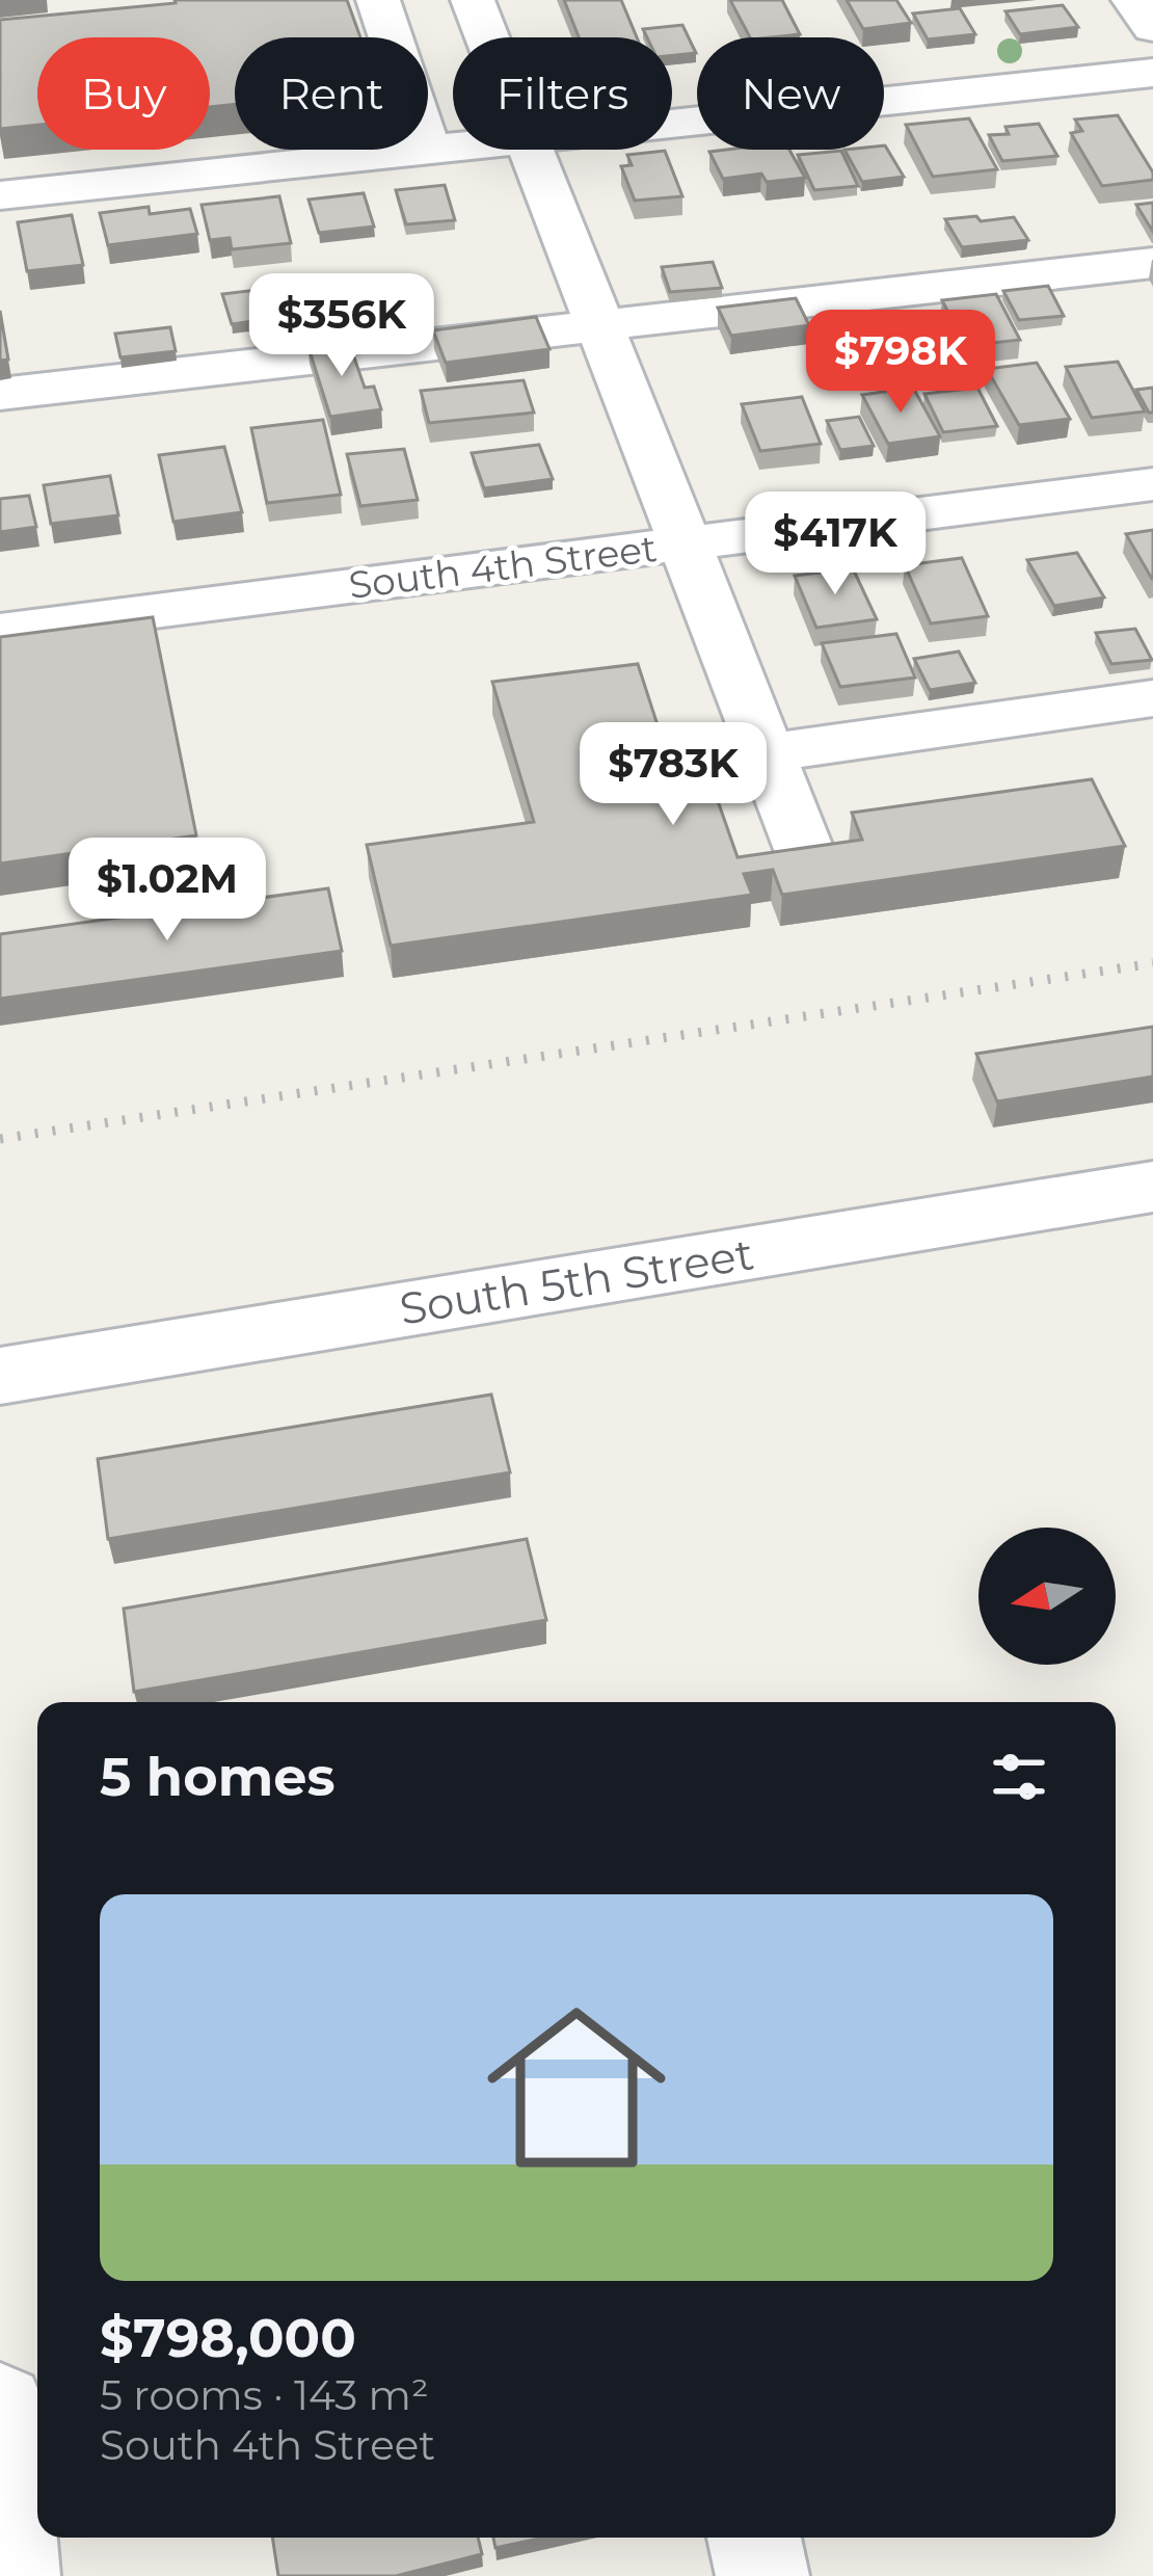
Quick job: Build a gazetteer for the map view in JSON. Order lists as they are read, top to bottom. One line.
{"streets":{"street":["South 4th Street","South 5th Street"]},"north":"left","page":{"chip":["Buy","Rent","Filters","New"],"price":["$356K","$798K","$417K","$783K","$1.02M"],"heading":"5 homes","list":[{"name":"$798,000","note":"5 rooms · 143 m² · South 4th Street"}]}}
